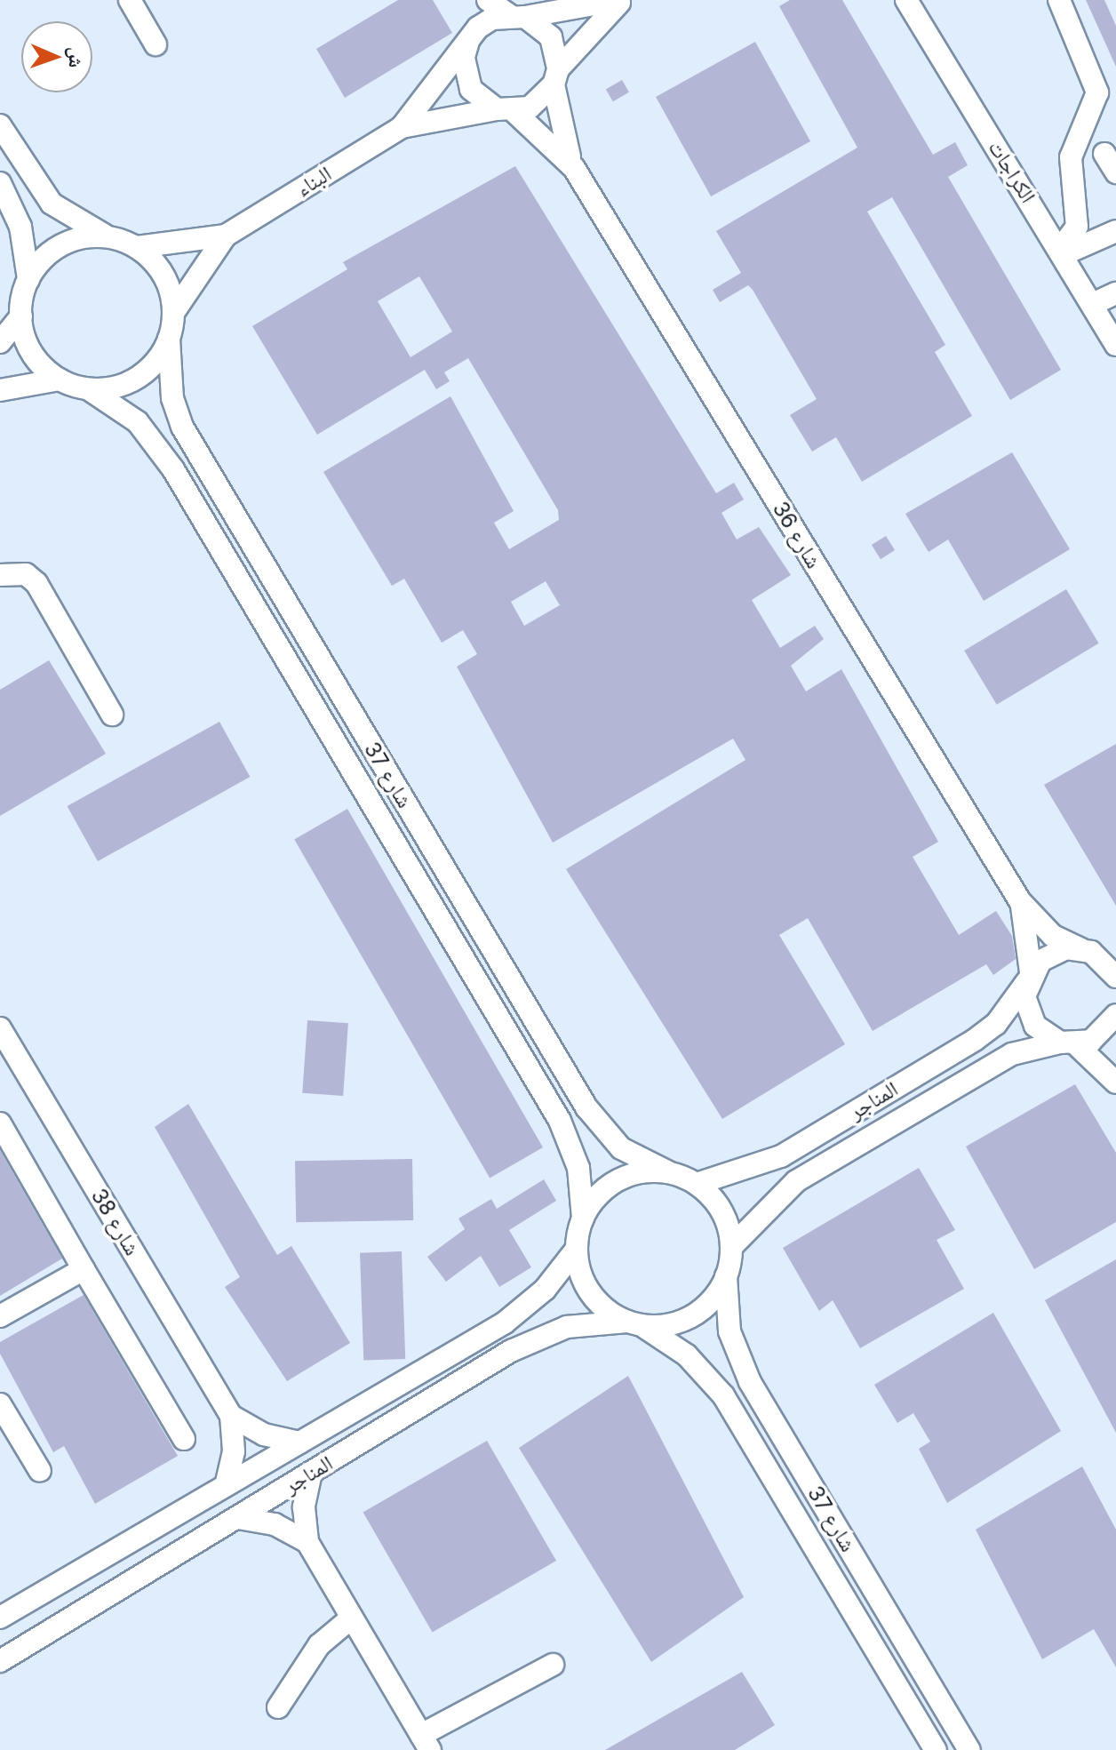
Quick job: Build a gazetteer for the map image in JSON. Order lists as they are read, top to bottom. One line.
{"streets":{"street":["الكراجات","البناء","شارع 36","شارع 37","المناجر","شارع 38"]},"crossings":[["البناء","شارع 36"],["البناء","شارع 37"],["شارع 36","المناجر"],["شارع 37","المناجر"],["المناجر","شارع 38"]],"north":"right"}
